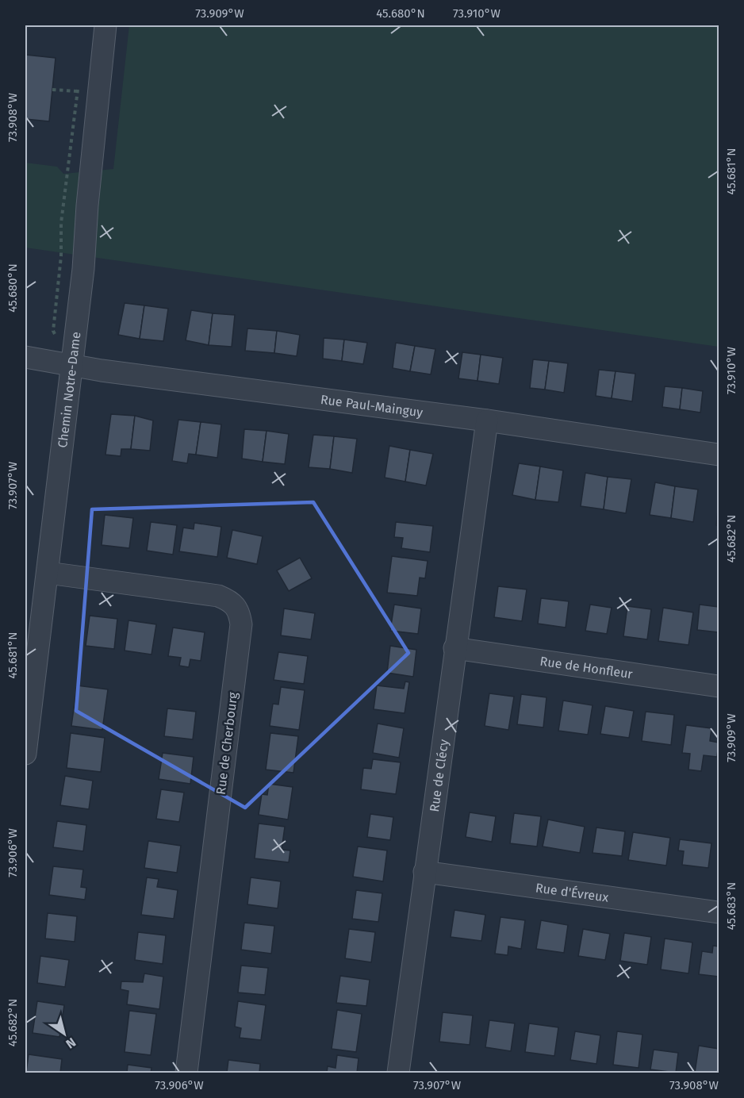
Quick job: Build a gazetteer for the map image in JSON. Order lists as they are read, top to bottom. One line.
{"streets":{"street":["Chemin Notre-Dame","Rue Paul-Mainguy","Rue de Honfleur","Rue de Cherbourg","Rue de Clécy","Rue d'Évreux"]},"crossings":[["Chemin Notre-Dame","Rue Paul-Mainguy"],["Chemin Notre-Dame","Rue de Cherbourg"],["Rue Paul-Mainguy","Rue de Clécy"],["Rue de Honfleur","Rue de Clécy"],["Rue de Clécy","Rue d'Évreux"]],"north":"bottom right","coordinates":["73.909°W","45.680°N","73.910°W","73.908°W","45.681°N","73.907°W","45.682°N","73.906°W","45.683°N"]}
